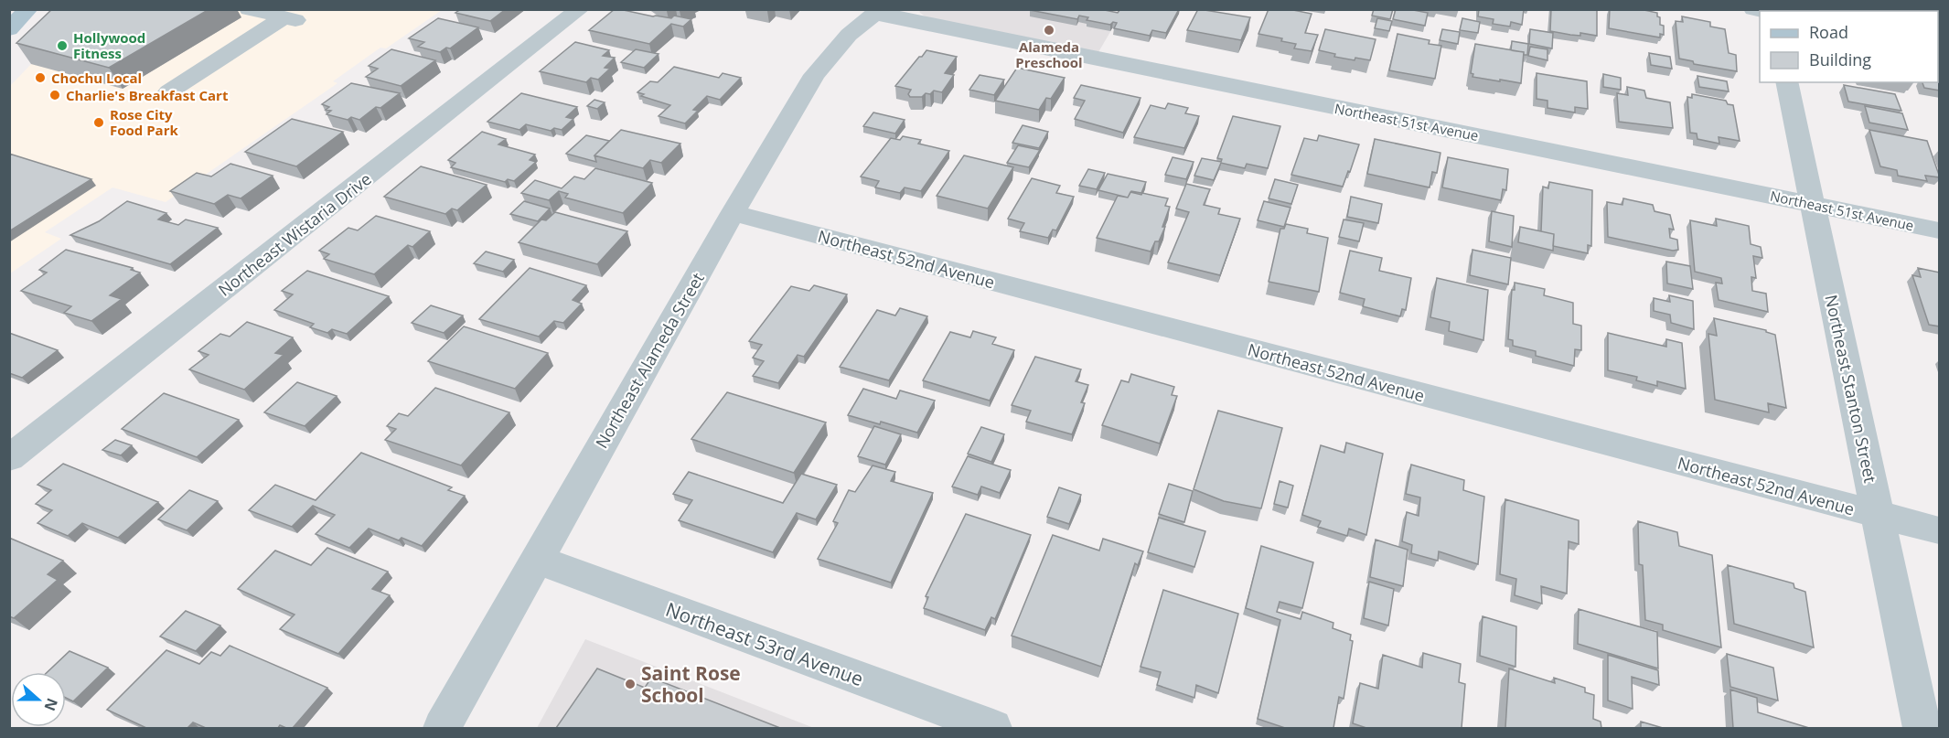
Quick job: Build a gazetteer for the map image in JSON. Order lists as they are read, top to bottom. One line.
{"streets":{"street":["Northeast 51st Avenue","Northeast Wistaria Drive","Northeast 52nd Avenue","Northeast Alameda Street","Northeast Stanton Street","Northeast 53rd Avenue"]},"crossings":[["Northeast 51st Avenue","Northeast Alameda Street"],["Northeast 51st Avenue","Northeast Stanton Street"],["Northeast 52nd Avenue","Northeast Alameda Street"],["Northeast 52nd Avenue","Northeast Stanton Street"],["Northeast Alameda Street","Northeast 53rd Avenue"]],"places":["Alameda Preschool","Hollywood Fitness","Chochu Local","Charlie's Breakfast Cart","Rose City Food Park","Saint Rose School"],"legend":["Road","Building"],"north":"right"}
